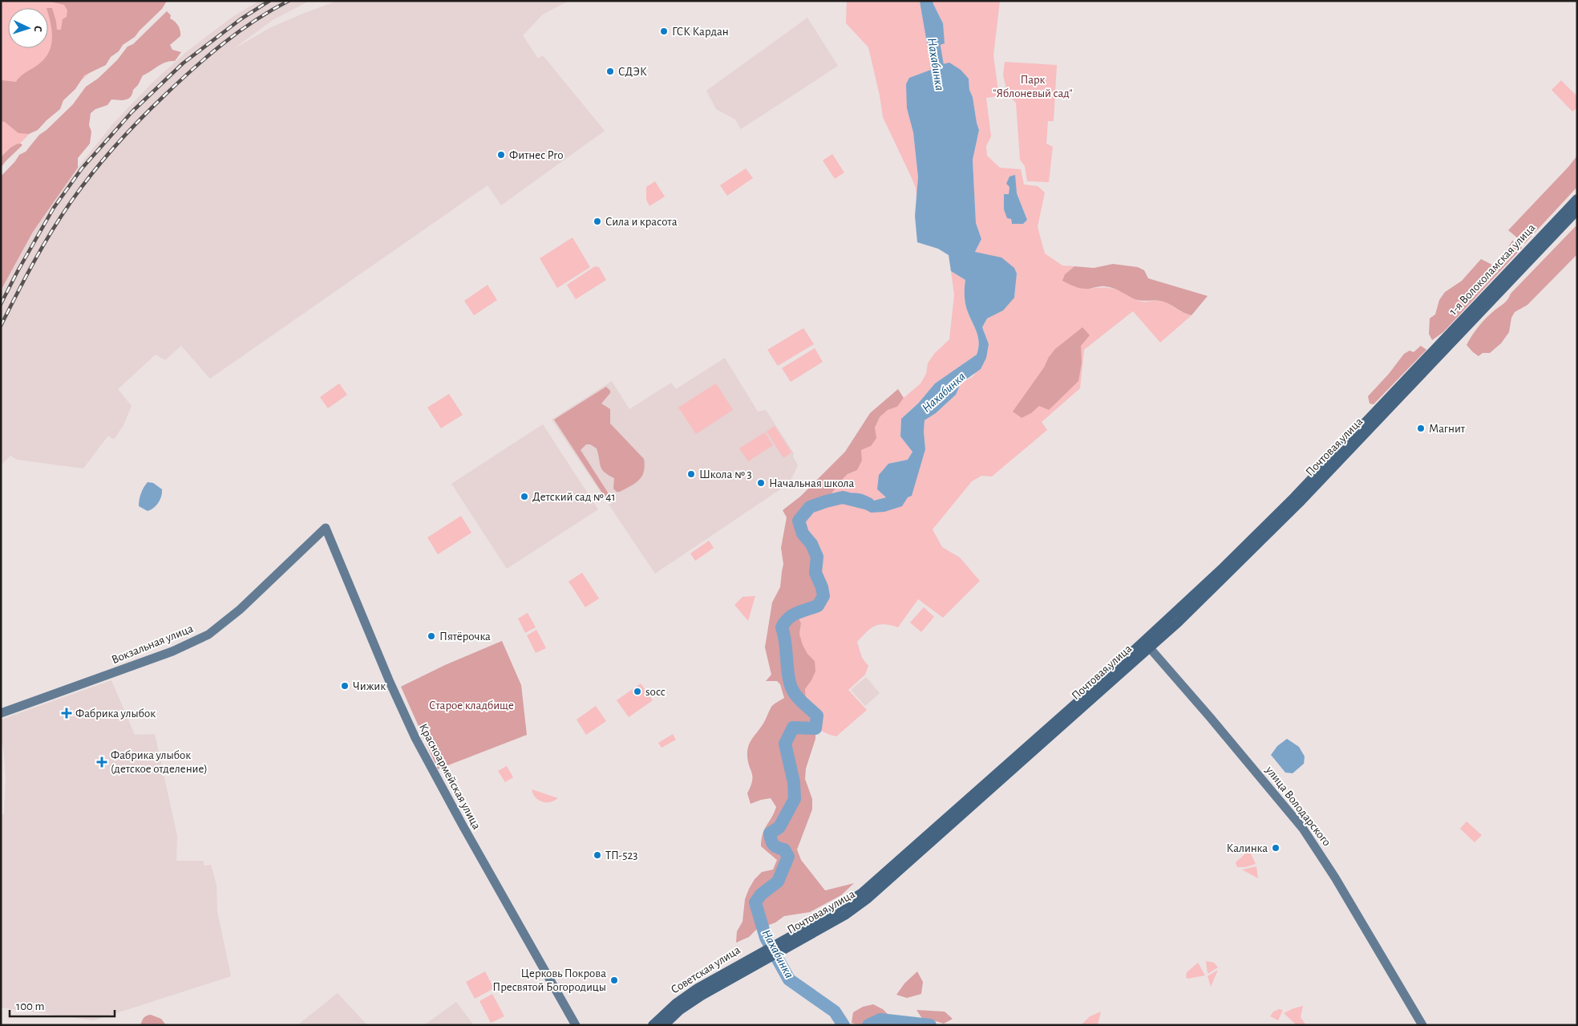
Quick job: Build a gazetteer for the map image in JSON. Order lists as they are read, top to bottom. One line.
{"streets":{"main road":["1-я Волоколамская улица","Почтовая улица","Советская улица"],"street":["Вокзальная улица","Красноармейская улица","улица Володарского"]},"crossings":[["1-я Волоколамская улица","Почтовая улица"],["Почтовая улица","улица Володарского"],["Почтовая улица","Советская улица"],["Вокзальная улица","Красноармейская улица"]],"water":["Нахабинка"],"parks":["Парк \"Яблоневый сад\"","Старое кладбище"],"places":{"other":["ГСК Кардан","СДЭК","Фитнес Pro","Сила и красота","Магнит","Школа № 3","Начальная школа","Детский сад № 41","Пятёрочка","Чижик","socc","Калинка","ТП-523","Церковь Покрова Пресвятой Богородицы"],"health":["Фабрика улыбок","Фабрика улыбок (детское отделение)"]},"scale_bar":"100 m","north":"right"}
